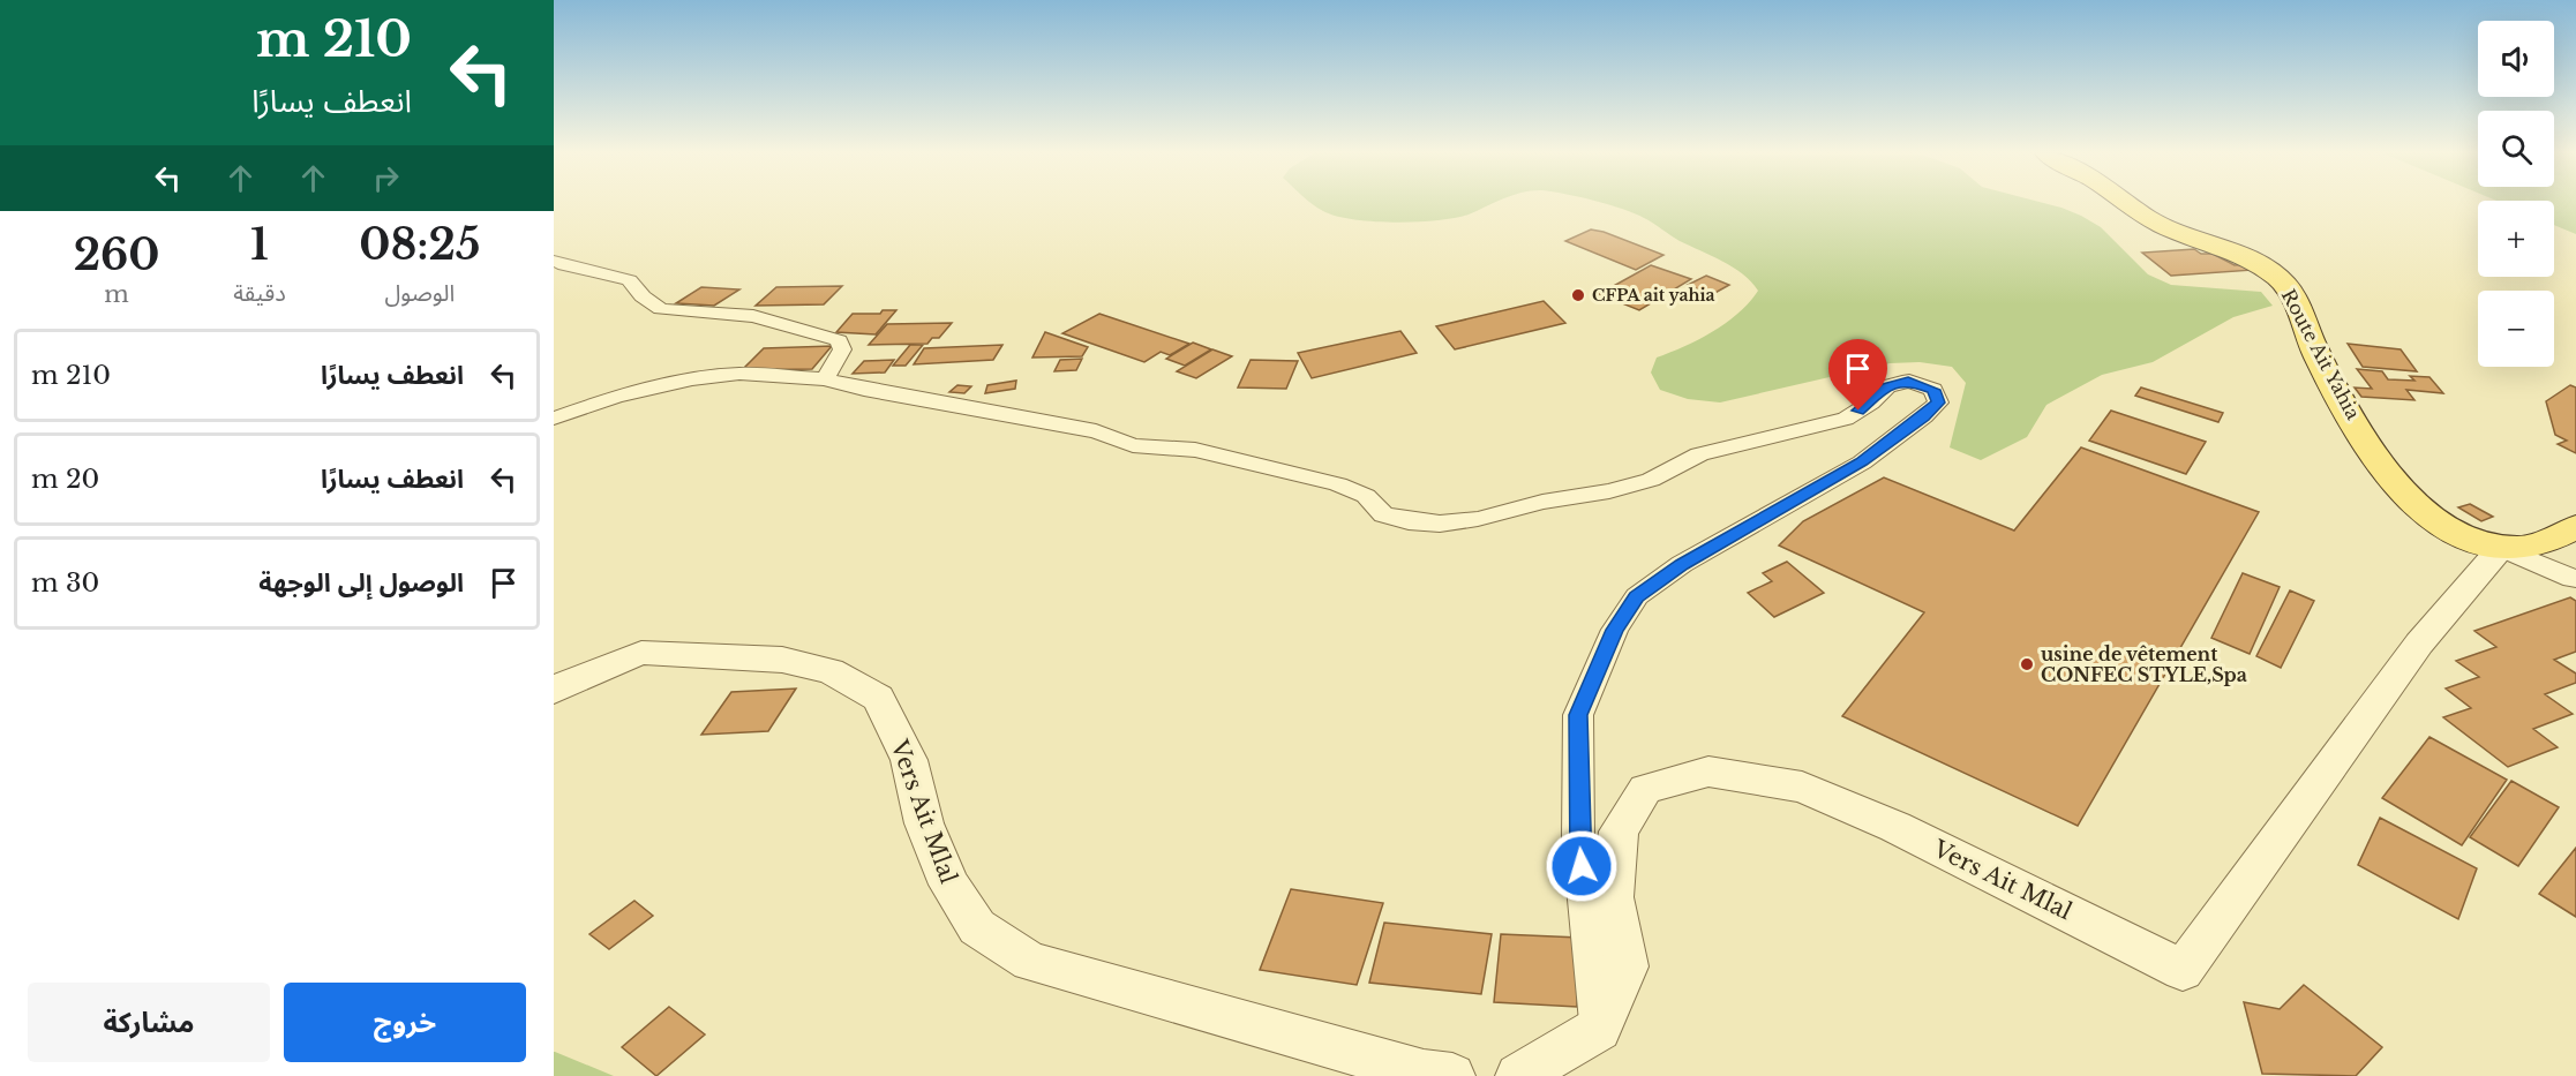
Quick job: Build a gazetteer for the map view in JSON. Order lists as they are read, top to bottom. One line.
{"streets":{"main road":["Route Ait Yahia"],"street":["Vers Ait Mlal"]},"crossings":[["Route Ait Yahia","Vers Ait Mlal"]],"places":["CFPA ait yahia","usine de vêtement CONFEC STYLE,Spa"],"page":{"turn":["210 m","انعطف يسارًا"],"map_buttons":["+","−"],"eta":["08:25","الوصول","1","دقيقة","260","m"],"list":[{"name":"انعطف يسارًا","value":"210 m"},{"name":"انعطف يسارًا","value":"20 m"},{"name":"الوصول إلى الوجهة","value":"30 m"}],"buttons":["خروج","مشاركة"]}}
